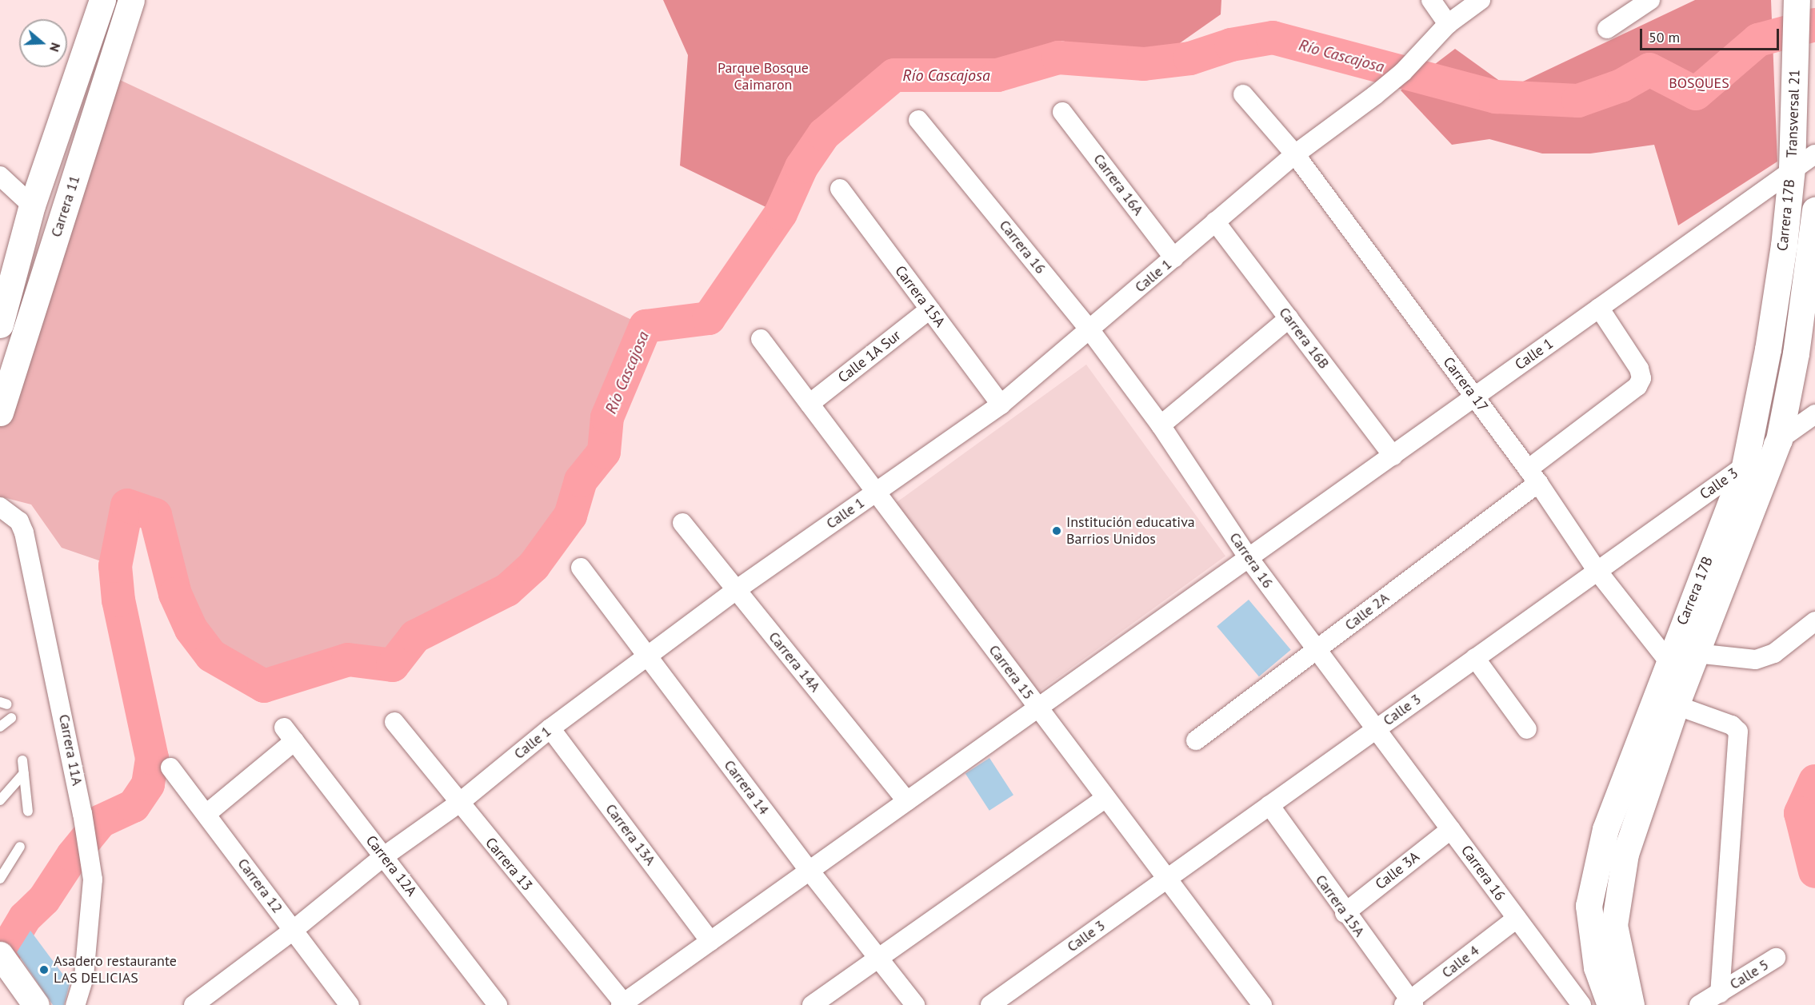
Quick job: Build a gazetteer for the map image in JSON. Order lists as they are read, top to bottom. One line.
{"streets":{"street":["Transversal 21","Carrera 16A","Carrera 11","Carrera 17B","Carrera 16","Calle 1","Carrera 15A","Carrera 16B","Calle 1A Sur","Carrera 17","Calle 3","Calle 2A","Carrera 14A","Carrera 15","Carrera 11A","Carrera 14","Carrera 13A","Carrera 13","Carrera 12A","Calle 3A","Carrera 12","Calle 4","Calle 5"]},"crossings":[["Transversal 21","Carrera 17B"],["Transversal 21","Calle 1"],["Carrera 16A","Calle 1"],["Carrera 17B","Calle 1"],["Carrera 17B","Carrera 17"],["Carrera 17B","Calle 3"],["Carrera 16","Calle 1"],["Carrera 16","Calle 3"],["Carrera 16","Calle 2A"],["Carrera 16","Calle 3A"],["Carrera 16","Calle 4"],["Calle 1","Carrera 15A"],["Calle 1","Carrera 16B"],["Calle 1","Carrera 17"],["Calle 1","Calle 2A"],["Calle 1","Carrera 14A"],["Calle 1","Carrera 15"],["Calle 1","Carrera 14"],["Calle 1","Carrera 13A"],["Calle 1","Carrera 13"],["Calle 1","Carrera 12A"],["Calle 1","Carrera 12"],["Carrera 15A","Calle 1A Sur"],["Carrera 15A","Calle 3"],["Carrera 15A","Calle 3A"],["Carrera 15A","Calle 4"],["Calle 1A Sur","Carrera 15"],["Carrera 17","Calle 3"],["Carrera 17","Calle 2A"],["Calle 3","Carrera 15"],["Carrera 12A","Carrera 12"]],"water":["Río Cascajosa"],"parks":["Parque Bosque Caimaron","BOSQUES"],"places":["Institución educativa Barrios Unidos","Asadero restaurante LAS DELICIAS"],"scale_bar":"50 m","north":"right"}
